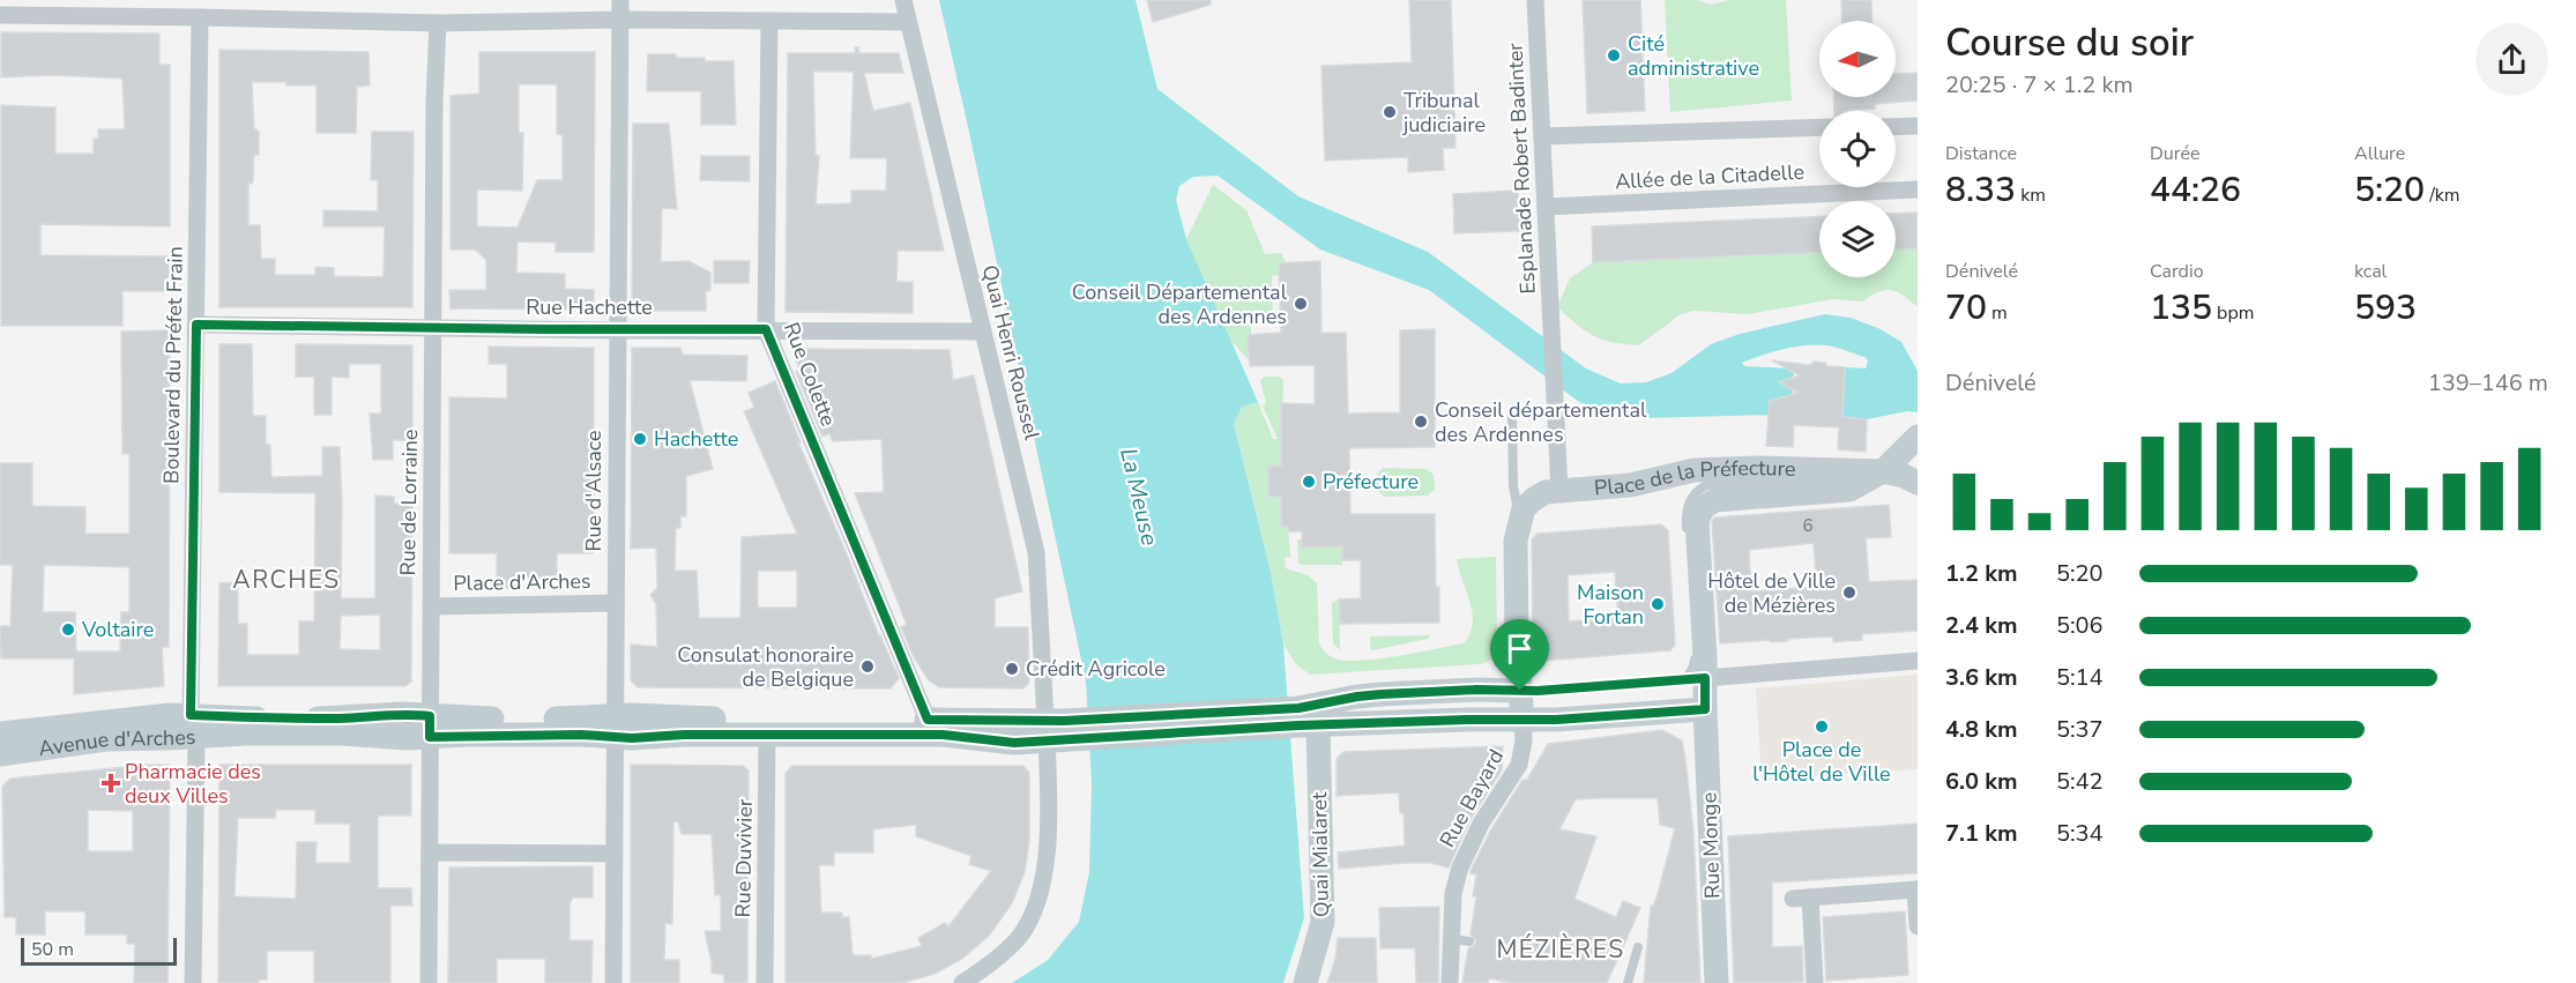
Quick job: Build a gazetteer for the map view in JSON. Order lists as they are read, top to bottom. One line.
{"streets":{"main road":["Place de la Préfecture","Avenue d'Arches","Rue Monge","Quai Mialaret"],"street":["Esplanade Robert Badinter","Allée de la Citadelle","Rue Hachette","Quai Henri Roussel","Boulevard du Préfet Frain","Rue Colette","Rue d'Alsace","Rue de Lorraine","Place d'Arches","Rue Bayard","Rue Duvivier"]},"crossings":[["Esplanade Robert Badinter","Allée de la Citadelle"],["Esplanade Robert Badinter","Place de la Préfecture"],["Rue Hachette","Quai Henri Roussel"],["Rue Hachette","Boulevard du Préfet Frain"],["Rue Hachette","Rue Colette"],["Rue Hachette","Rue d'Alsace"],["Rue Hachette","Rue de Lorraine"],["Quai Henri Roussel","Avenue d'Arches"],["Boulevard du Préfet Frain","Avenue d'Arches"],["Rue Colette","Avenue d'Arches"],["Place de la Préfecture","Rue Monge"],["Rue d'Alsace","Place d'Arches"],["Rue d'Alsace","Avenue d'Arches"],["Rue de Lorraine","Place d'Arches"],["Rue de Lorraine","Avenue d'Arches"],["Avenue d'Arches","Rue Duvivier"]],"districts":["ARCHES","MÉZIÈRES"],"water":["La Meuse"],"places":{"other":["Cité administrative","Tribunal judiciaire","Conseil Départemental des Ardennes","Conseil départemental des Ardennes","Hachette","Préfecture","Hôtel de Ville de Mézières","Maison Fortan","Voltaire","Consulat honoraire de Belgique","Crédit Agricole","Place de l'Hôtel de Ville"],"health":["Pharmacie des deux Villes"]},"house_numbers":["6"],"scale_bar":"50 m","north":"left","page":{"heading":["Course du soir","20:25 · 7 × 1.2 km"],"stats":[["Distance","8.33 km"],["Durée","44:26"],["Allure","5:20 /km"],["Dénivelé","70 m"],["Cardio","135 bpm"],["kcal","593"]],"chart":["Dénivelé","139–146 m"],"list":[{"name":"1.2 km","note":"5:20"},{"name":"2.4 km","note":"5:06"},{"name":"3.6 km","note":"5:14"},{"name":"4.8 km","note":"5:37"},{"name":"6.0 km","note":"5:42"},{"name":"7.1 km","note":"5:34"}],"scale":"50 m"}}
